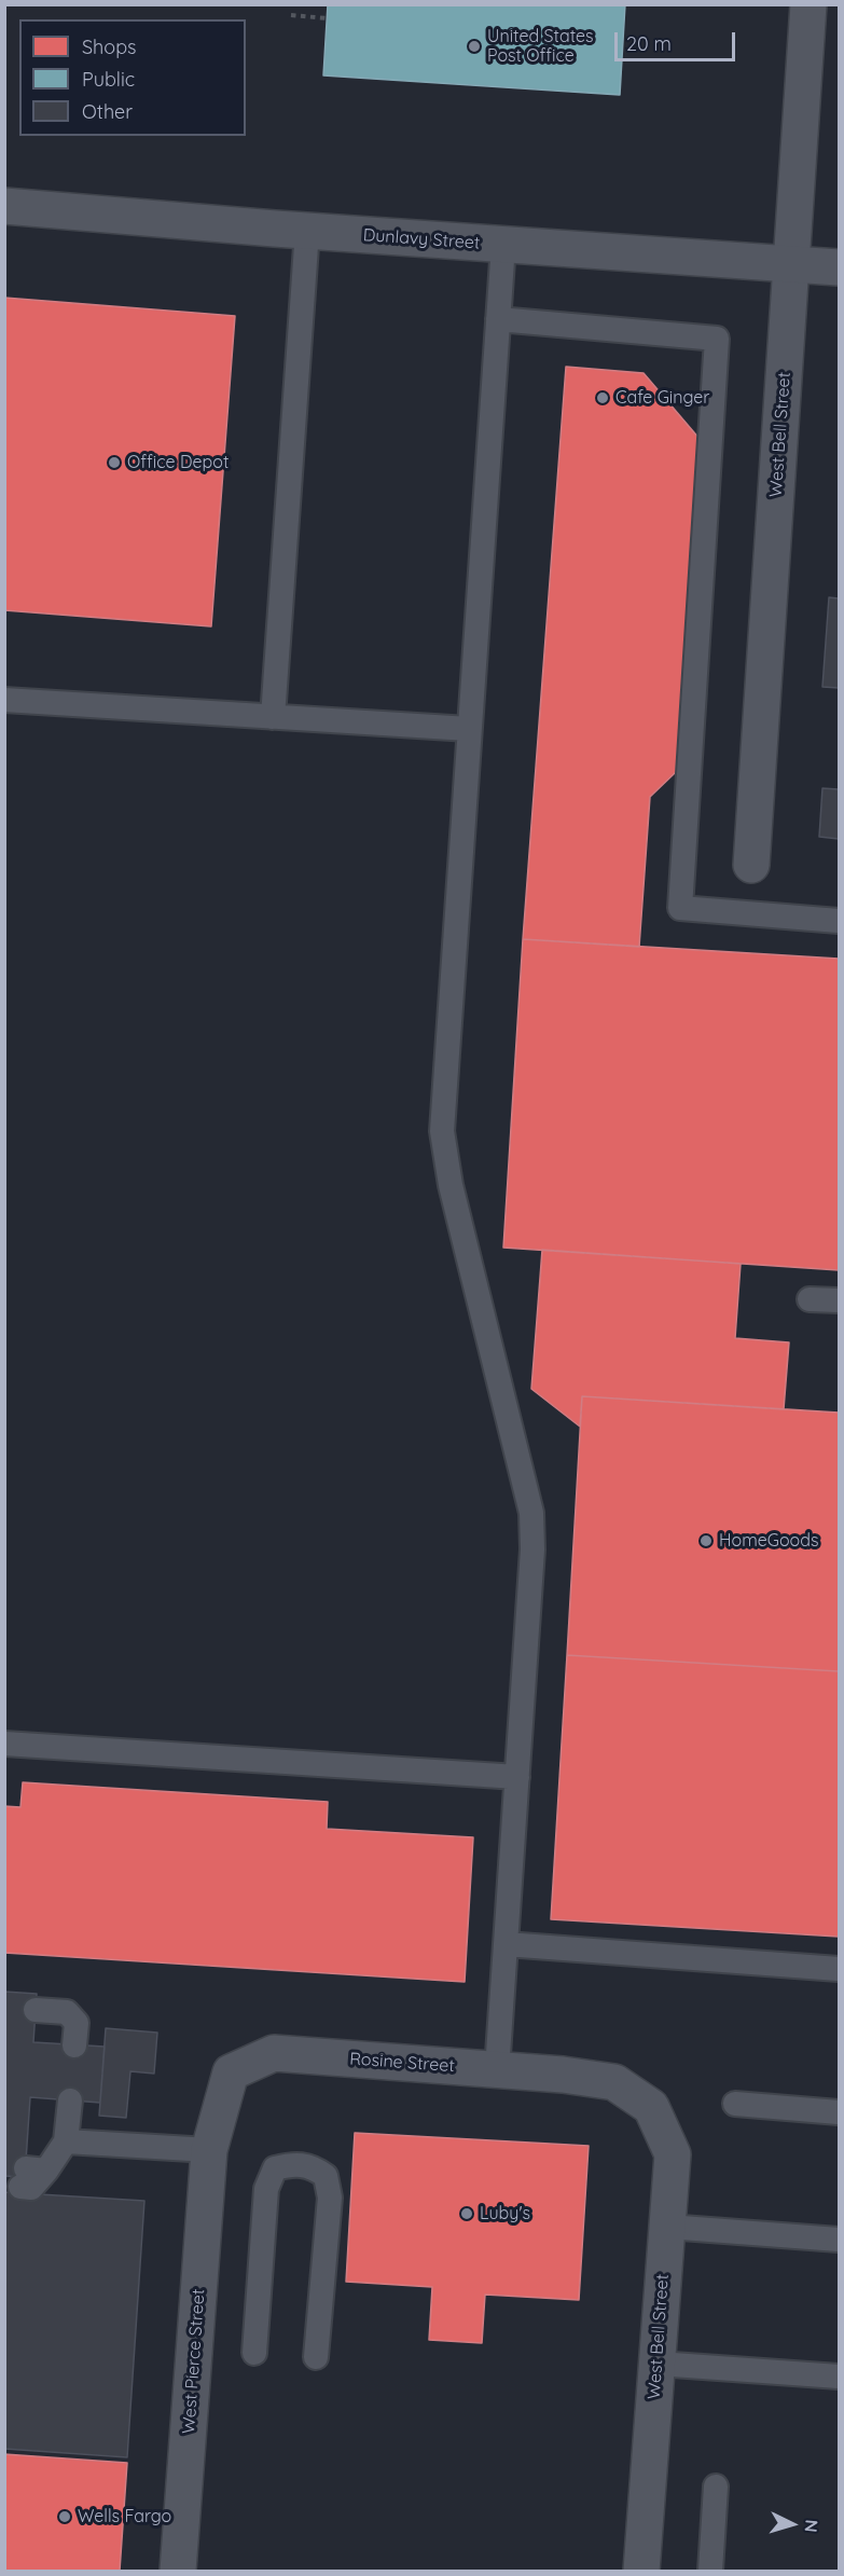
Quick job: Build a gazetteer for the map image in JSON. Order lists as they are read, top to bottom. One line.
{"streets":{"street":["Dunlavy Street","West Bell Street","Rosine Street","West Pierce Street"]},"crossings":[["Dunlavy Street","West Bell Street"],["West Bell Street","Rosine Street"],["Rosine Street","West Pierce Street"]],"places":["United States Post Office","Cafe Ginger","Office Depot","HomeGoods","Luby's","Wells Fargo"],"legend":["Shops","Public","Other"],"scale_bar":"20 m","north":"right"}
